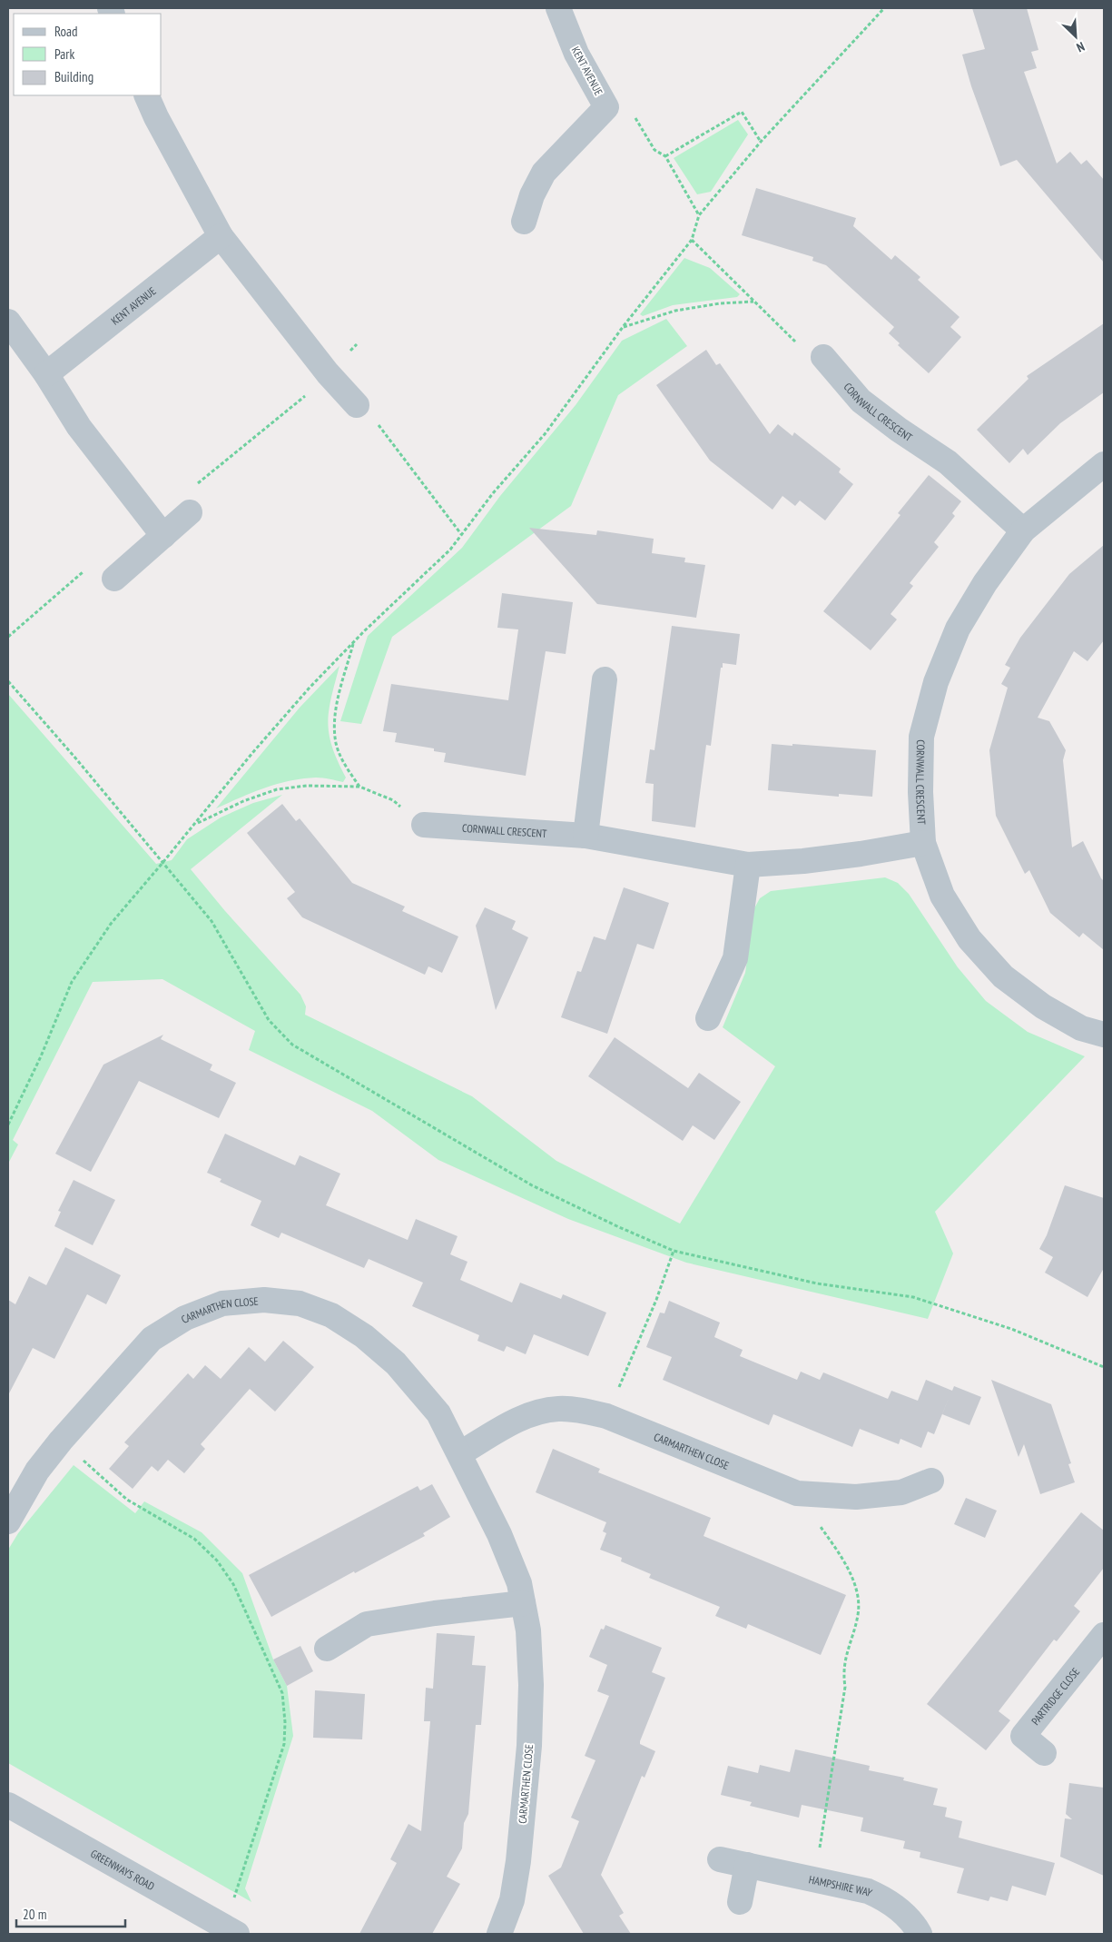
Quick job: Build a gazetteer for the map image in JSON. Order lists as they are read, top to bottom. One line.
{"streets":{"street":["KENT AVENUE","CORNWALL CRESCENT","CARMARTHEN CLOSE","PARTRIDGE CLOSE","GREENWAYS ROAD","HAMPSHIRE WAY"]},"legend":["Road","Park","Building"],"scale_bar":"20 m","north":"bottom right"}
